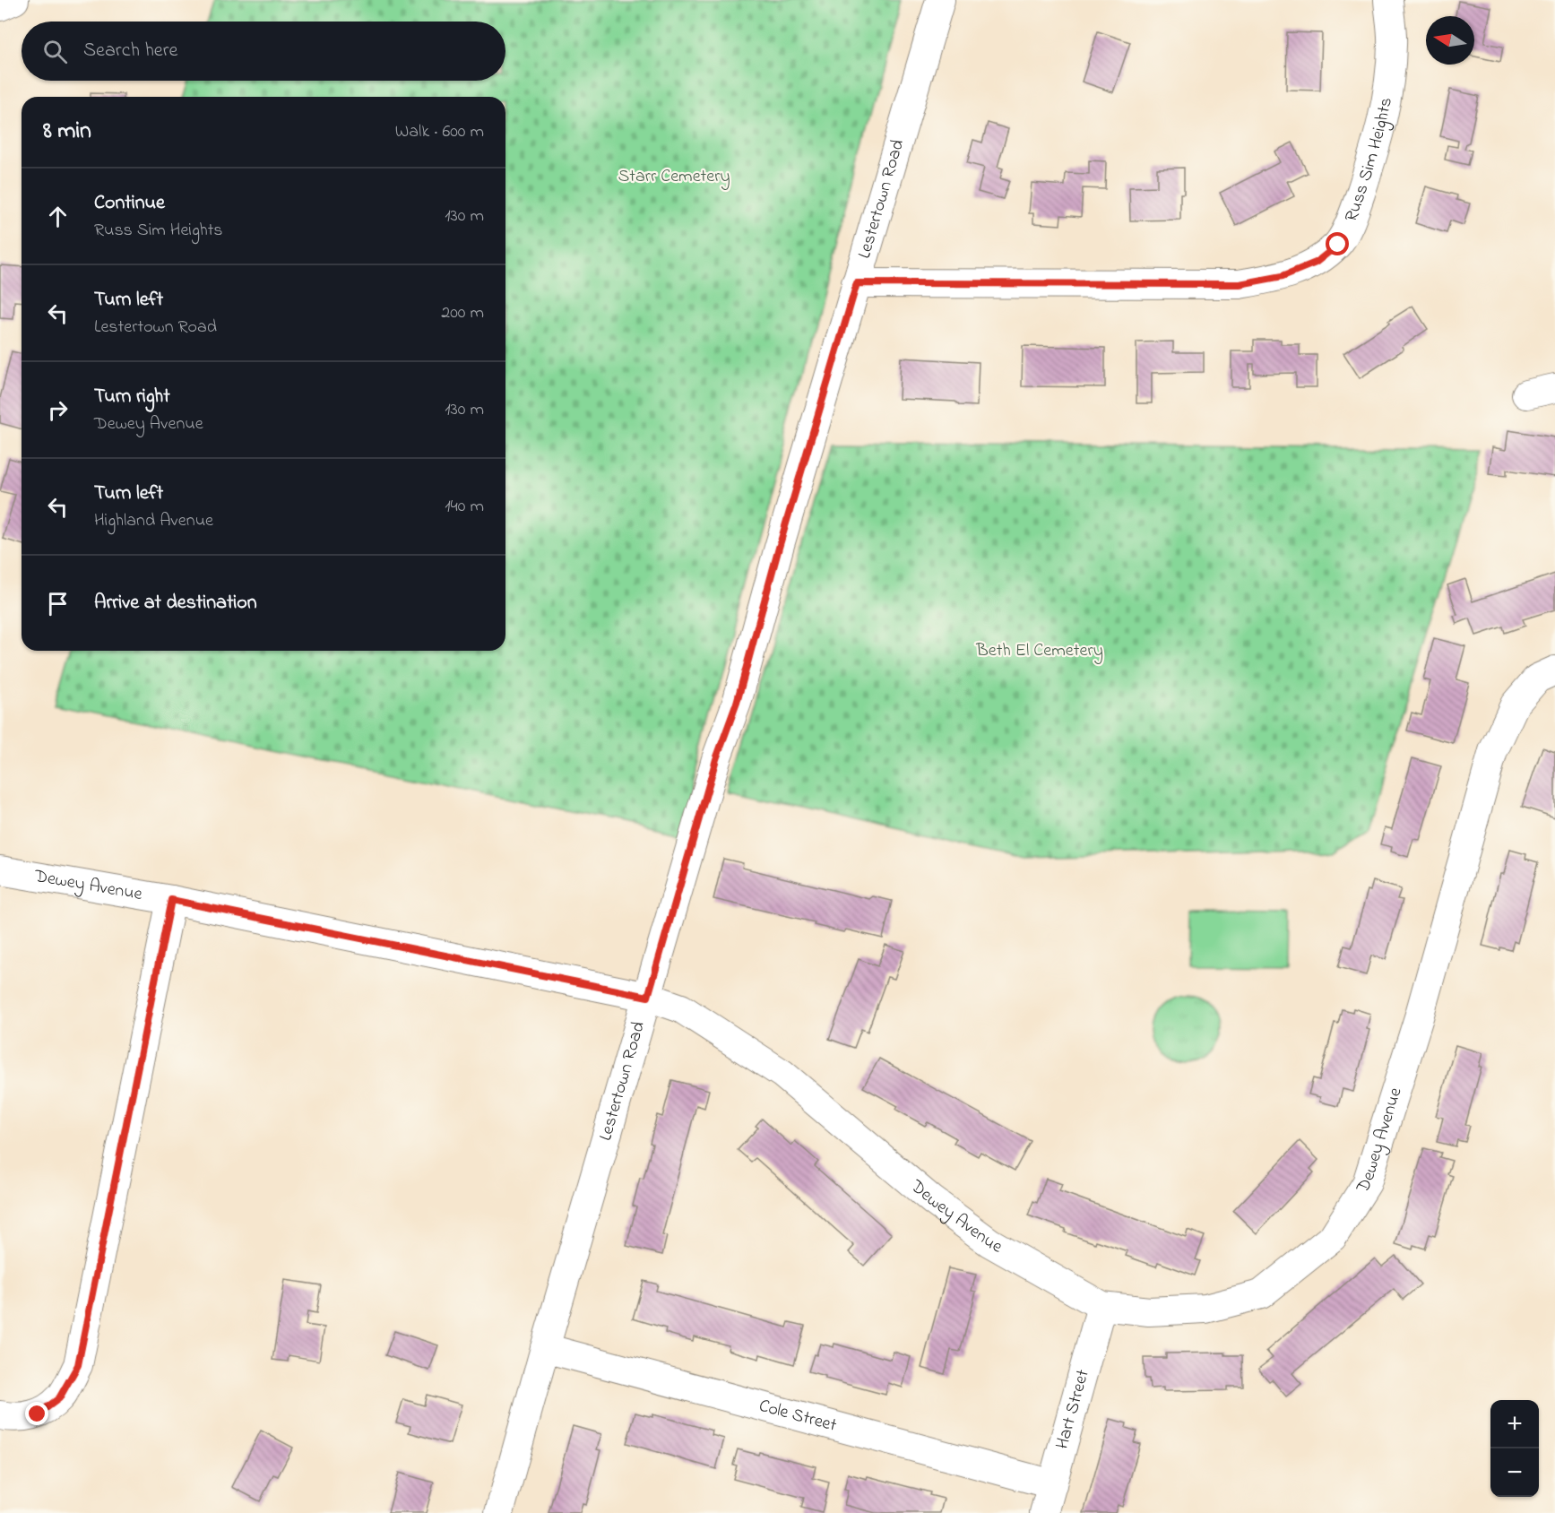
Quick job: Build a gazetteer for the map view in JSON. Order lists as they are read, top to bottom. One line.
{"streets":{"street":["Russ Sim Heights","Lestertown Road","Dewey Avenue","Hart Street","Cole Street"]},"crossings":[["Russ Sim Heights","Lestertown Road"],["Lestertown Road","Dewey Avenue"],["Lestertown Road","Cole Street"],["Dewey Avenue","Hart Street"],["Hart Street","Cole Street"]],"parks":["Starr Cemetery","Beth El Cemetery"],"north":"left","page":{"search":"Search here","heading":["8 min","Walk · 600 m"],"list":[["Continue","Russ Sim Heights","130 m"],["Turn left","Lestertown Road","200 m"],["Turn right","Dewey Avenue","130 m"],["Turn left","Highland Avenue","140 m"],"Arrive at destination"],"map_buttons":["+","−"]}}
